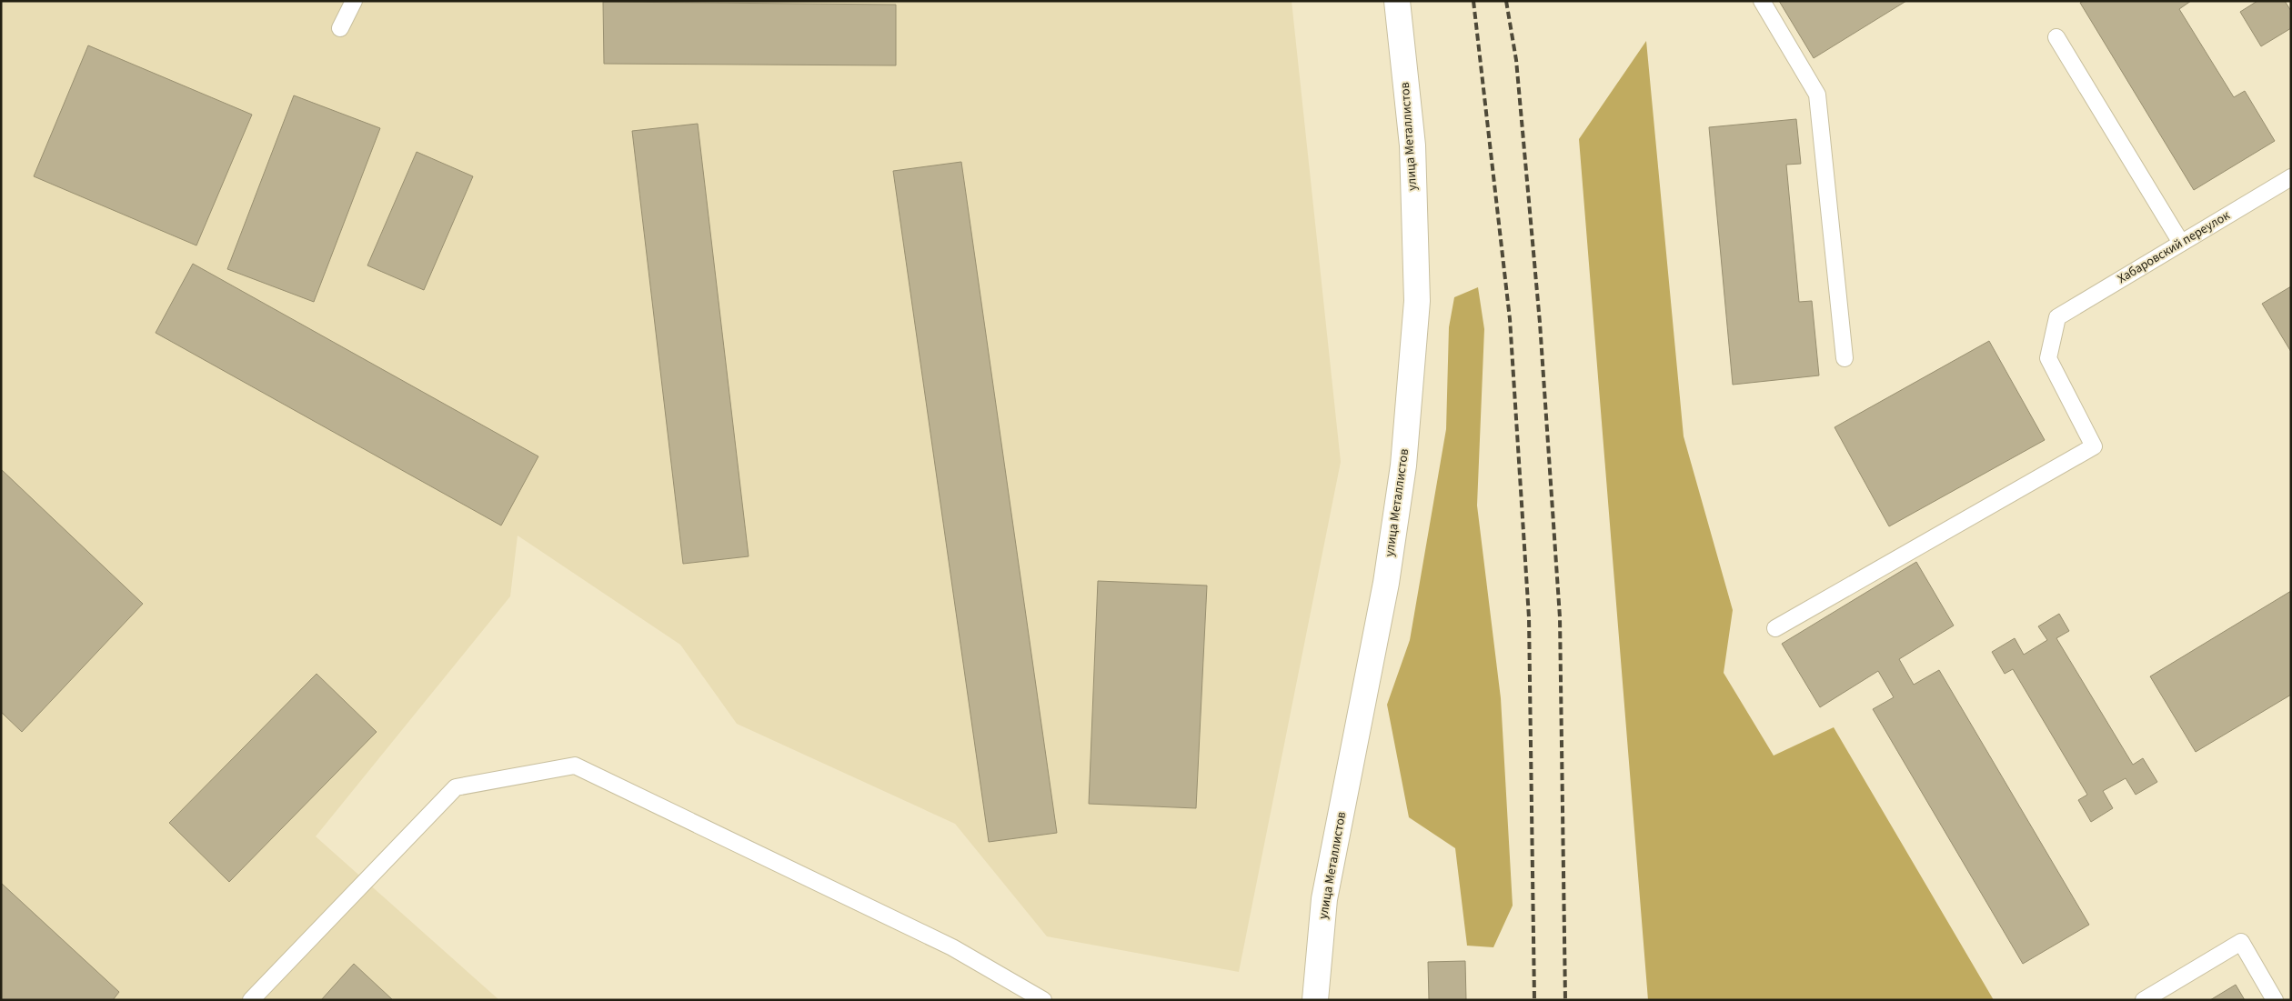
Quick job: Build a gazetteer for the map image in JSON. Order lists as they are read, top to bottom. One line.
{"streets":{"main road":["улица Металлистов"],"lane":["Хабаровский переулок"]}}
